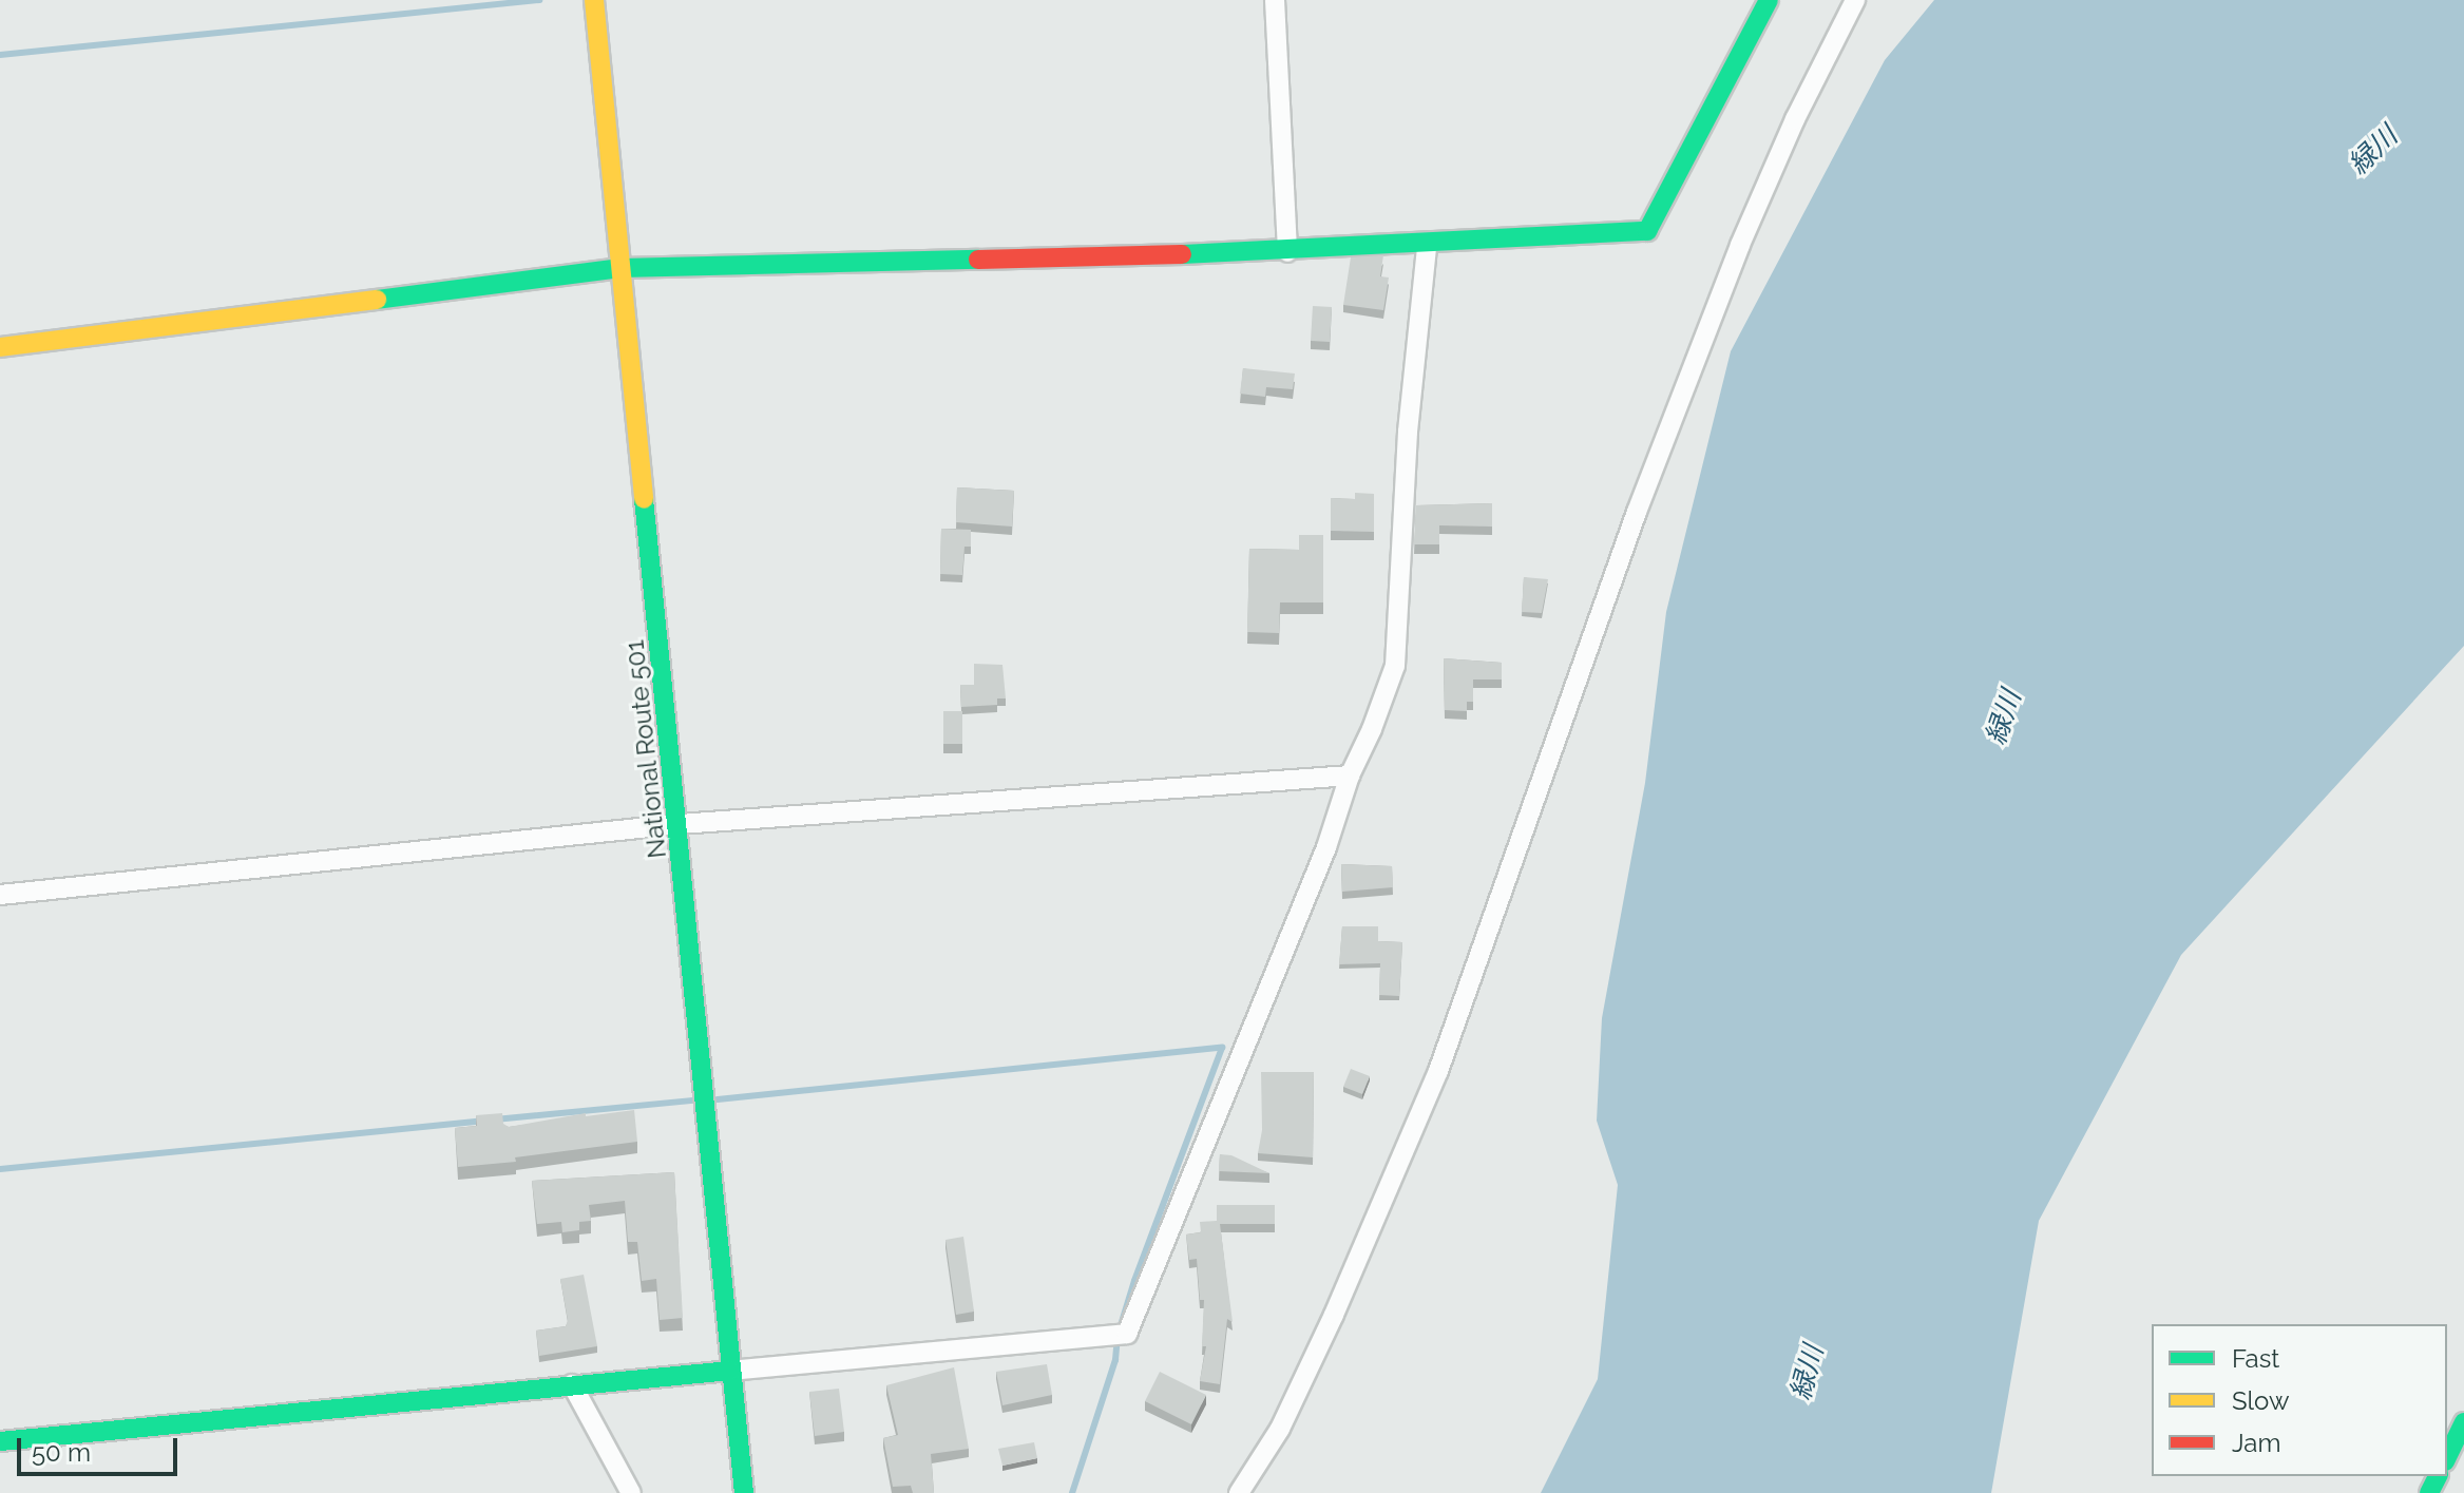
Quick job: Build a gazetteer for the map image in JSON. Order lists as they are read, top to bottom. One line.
{"streets":{"main road":["National Route 501"]},"water":["緑川"],"legend":["Fast","Slow","Jam"],"scale_bar":"50 m"}
